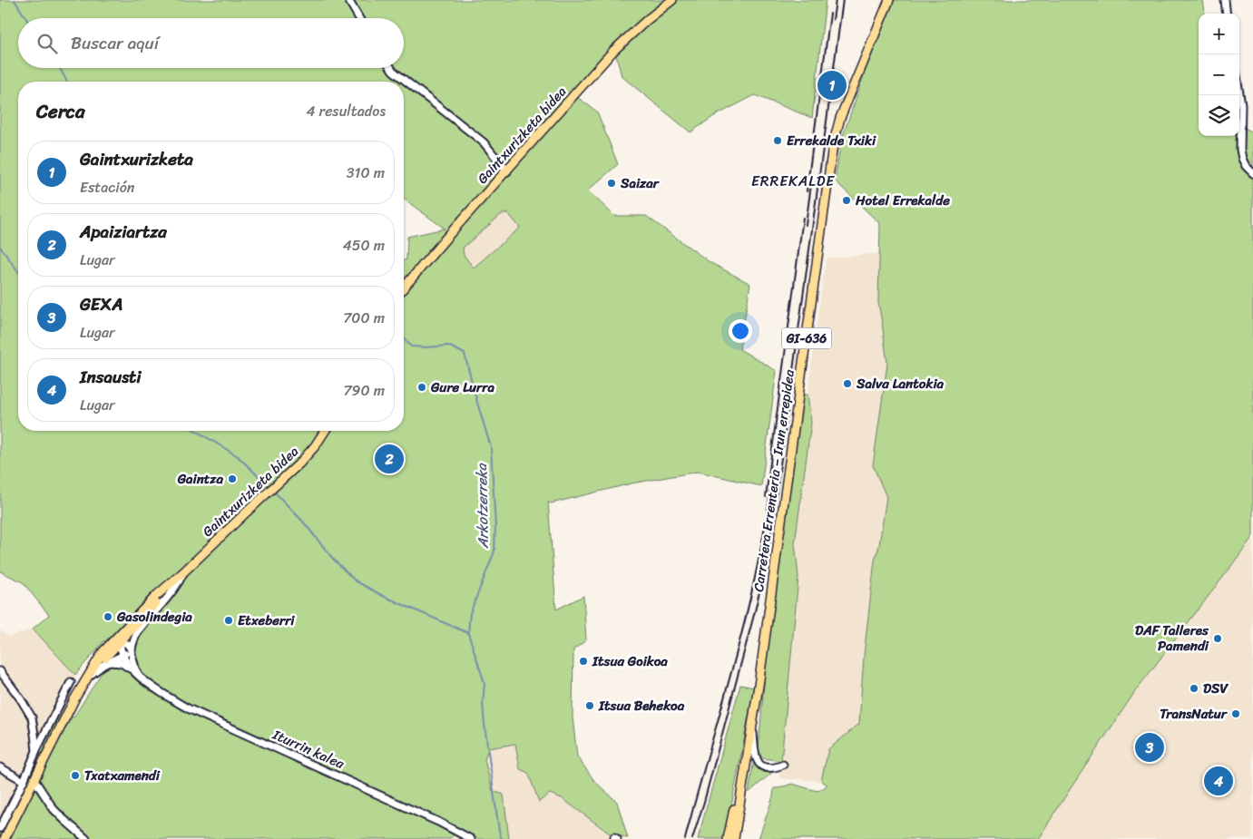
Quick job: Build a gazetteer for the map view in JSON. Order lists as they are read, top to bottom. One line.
{"streets":{"main road":["Gaintxurizketa bidea","GI-636","Carretera Errenteria – Irun errepidea"],"street":["Iturrin kalea"]},"crossings":[["Gaintxurizketa bidea","Iturrin kalea"]],"districts":["ERREKALDE"],"water":["Arkotzerreka"],"places":["Errekalde Txiki","Saizar","Hotel Errekalde","Salva Lantokia","Gure Lurra","Gaintza","Gasolindegia","Etxeberri","DAF Talleres Pamendi","Itsua Goikoa","DSV","Itsua Behekoa","TransNatur","Txatxamendi"],"page":{"map_buttons":["+","−"],"search":"Buscar aquí","pins":["1","2","3","4"],"heading":["Cerca","4 resultados"],"list":[{"mark":"1","name":"Gaintxurizketa","note":"Estación","value":"310 m"},{"mark":"2","name":"Apaiziartza","note":"Lugar","value":"450 m"},{"mark":"3","name":"GEXA","note":"Lugar","value":"700 m"},{"mark":"4","name":"Insausti","note":"Lugar","value":"790 m"}]}}
